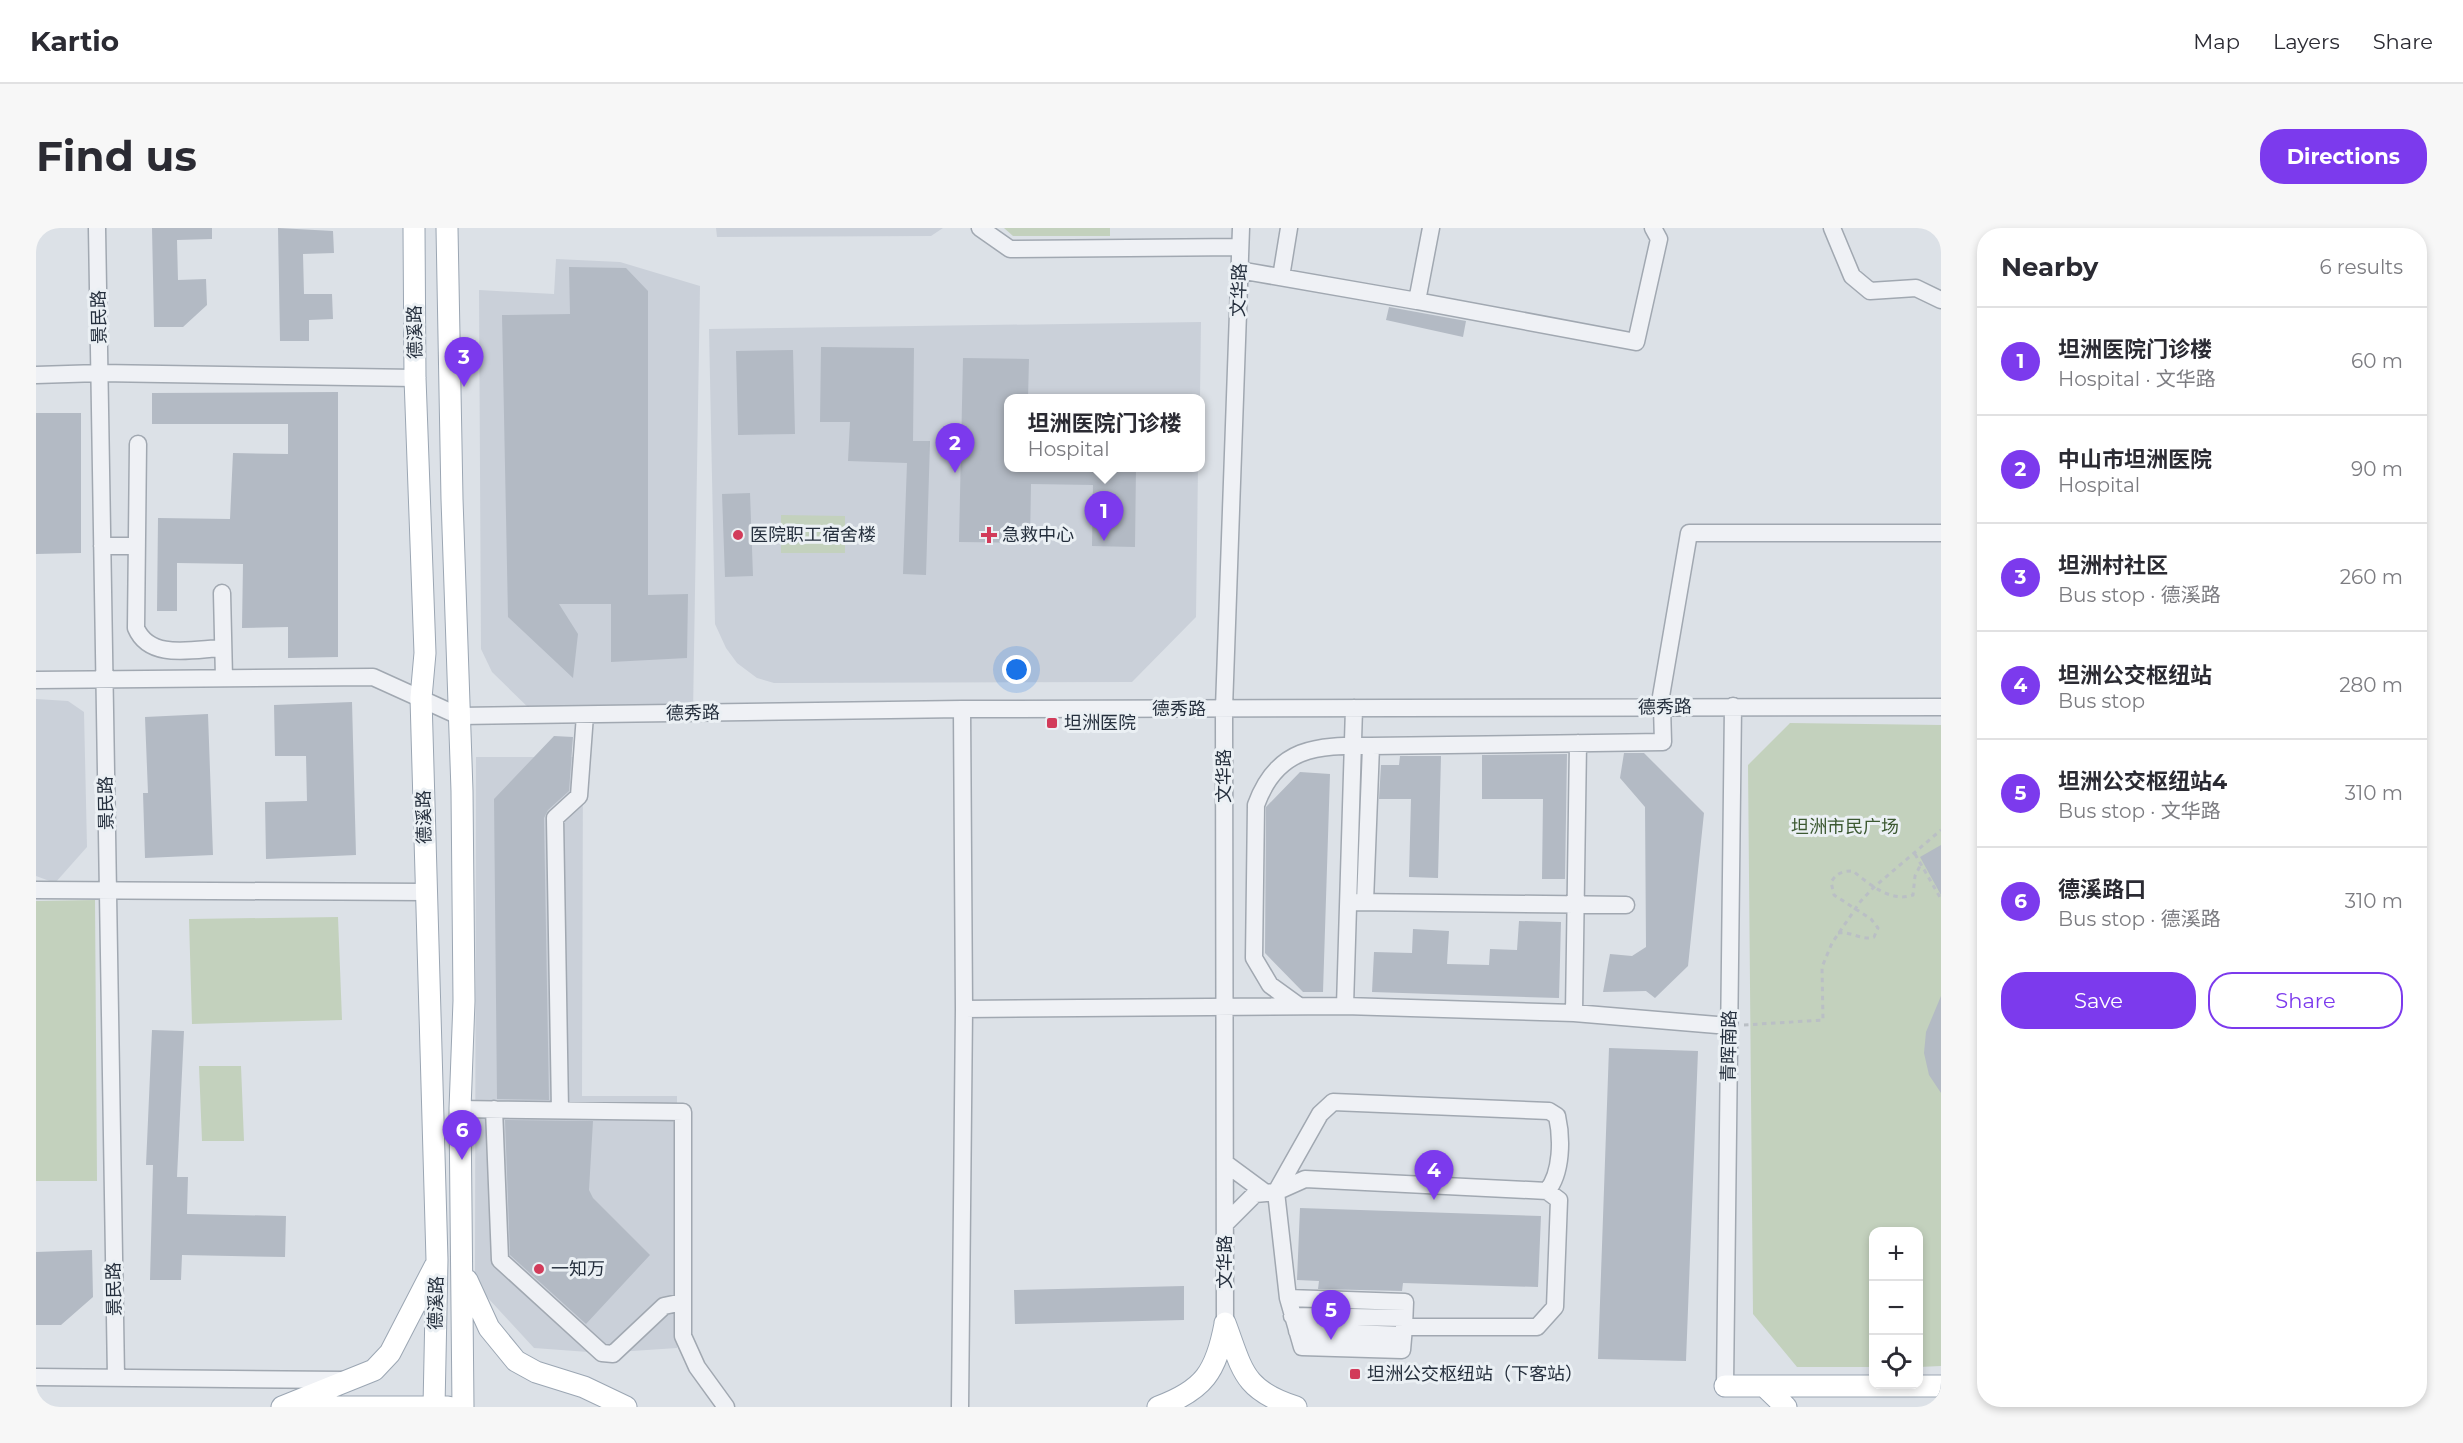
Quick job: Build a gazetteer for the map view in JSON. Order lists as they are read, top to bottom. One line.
{"streets":{"main road":["德溪路"],"street":["文华路","景民路","德秀路","青晖南路"]},"crossings":[["文华路","德秀路"],["景民路","德秀路"],["德溪路","德秀路"],["德秀路","青晖南路"]],"parks":["坦洲市民广场"],"places":{"other":["医院职工宿舍楼","一知万"],"health":["急救中心"],"transit":["坦洲医院","坦洲公交枢纽站（下客站）"]},"page":{"header":"Kartio","nav":["Map","Layers","Share"],"buttons":["Directions",["Save","Share"]],"title":"Find us","heading":["Nearby","6 results"],"list":[{"mark":"1","name":"坦洲医院门诊楼","note":"Hospital · 文华路","value":"60 m"},{"mark":"2","name":"中山市坦洲医院","note":"Hospital","value":"90 m"},{"mark":"3","name":"坦洲村社区","note":"Bus stop · 德溪路","value":"260 m"},{"mark":"4","name":"坦洲公交枢纽站","note":"Bus stop","value":"280 m"},{"mark":"5","name":"坦洲公交枢纽站4","note":"Bus stop · 文华路","value":"310 m"},{"mark":"6","name":"德溪路口","note":"Bus stop · 德溪路","value":"310 m"}],"pins":["3","2","1","6","4","5"],"popup":["坦洲医院门诊楼","Hospital"],"map_buttons":["+","−"]}}
